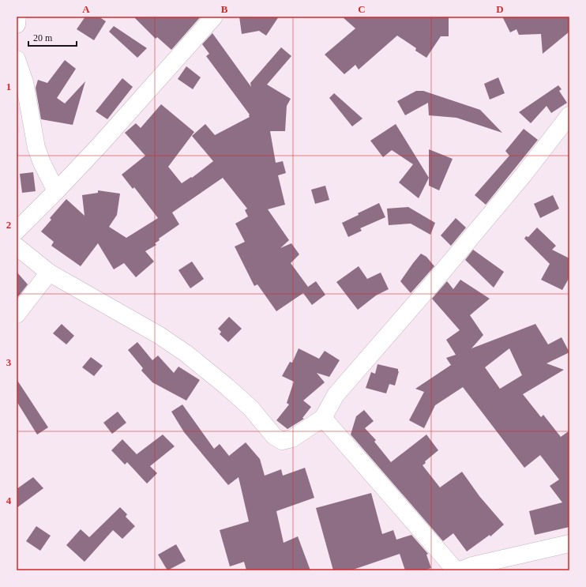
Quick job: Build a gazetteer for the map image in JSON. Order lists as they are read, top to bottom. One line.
{"scale_bar":"20 m","grid":{"columns":["A","B","C","D"],"rows":["1","2","3","4"]}}
